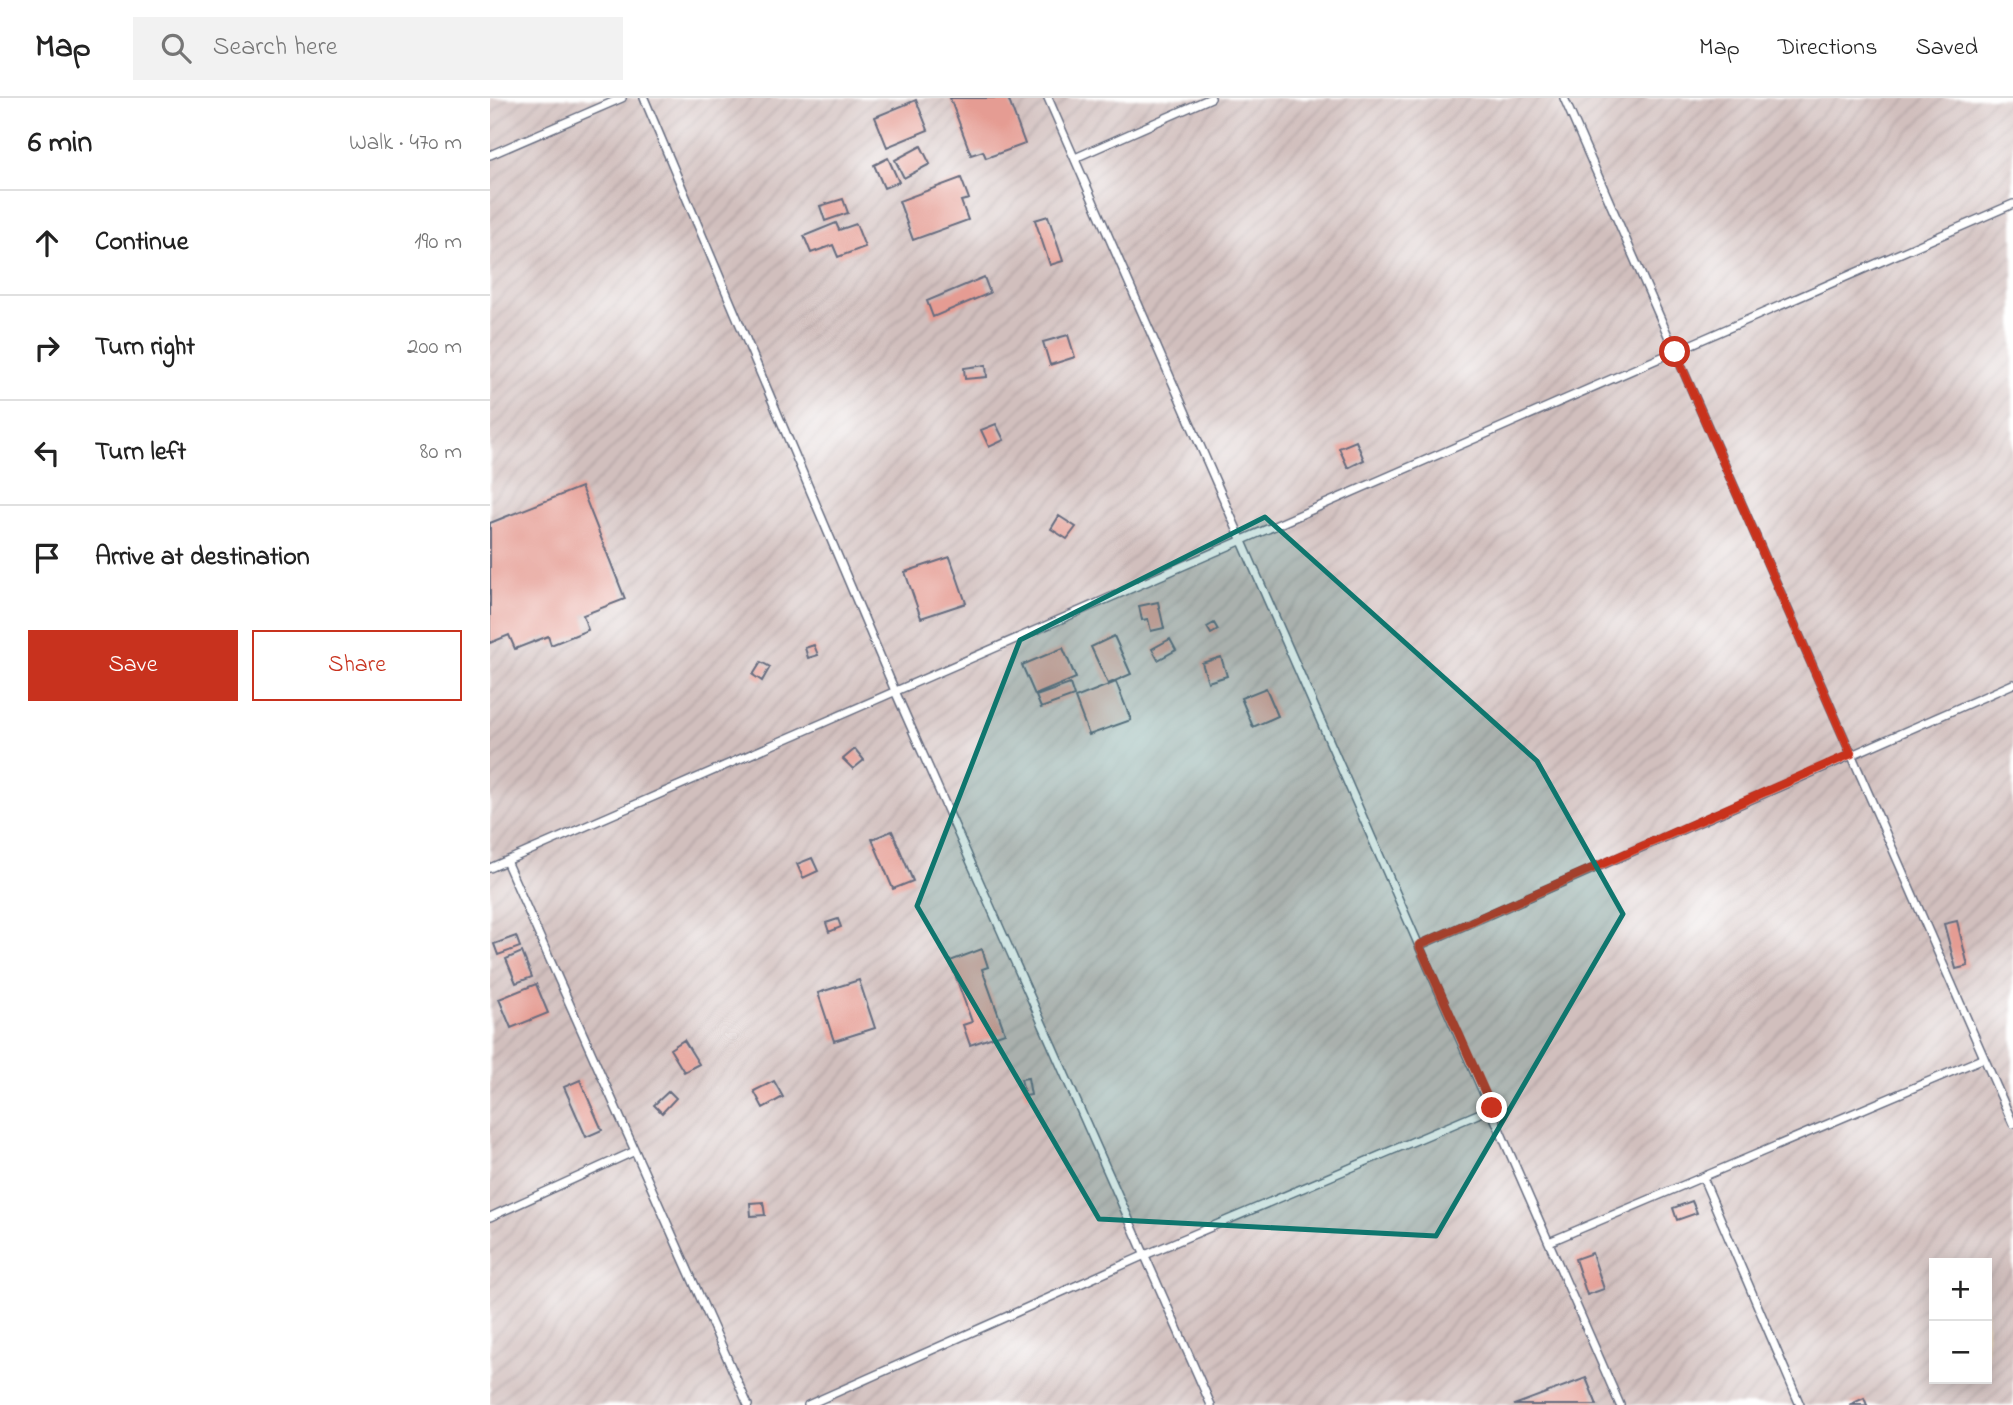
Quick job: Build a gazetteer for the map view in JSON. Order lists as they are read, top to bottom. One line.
{"page":{"header":"Map","search":"Search here","nav":["Map","Directions","Saved"],"heading":["6 min","Walk · 470 m"],"list":[["Continue","190 m"],["Turn right","200 m"],["Turn left","80 m"],"Arrive at destination"],"buttons":["Save","Share"],"map_buttons":["+","−"]}}
